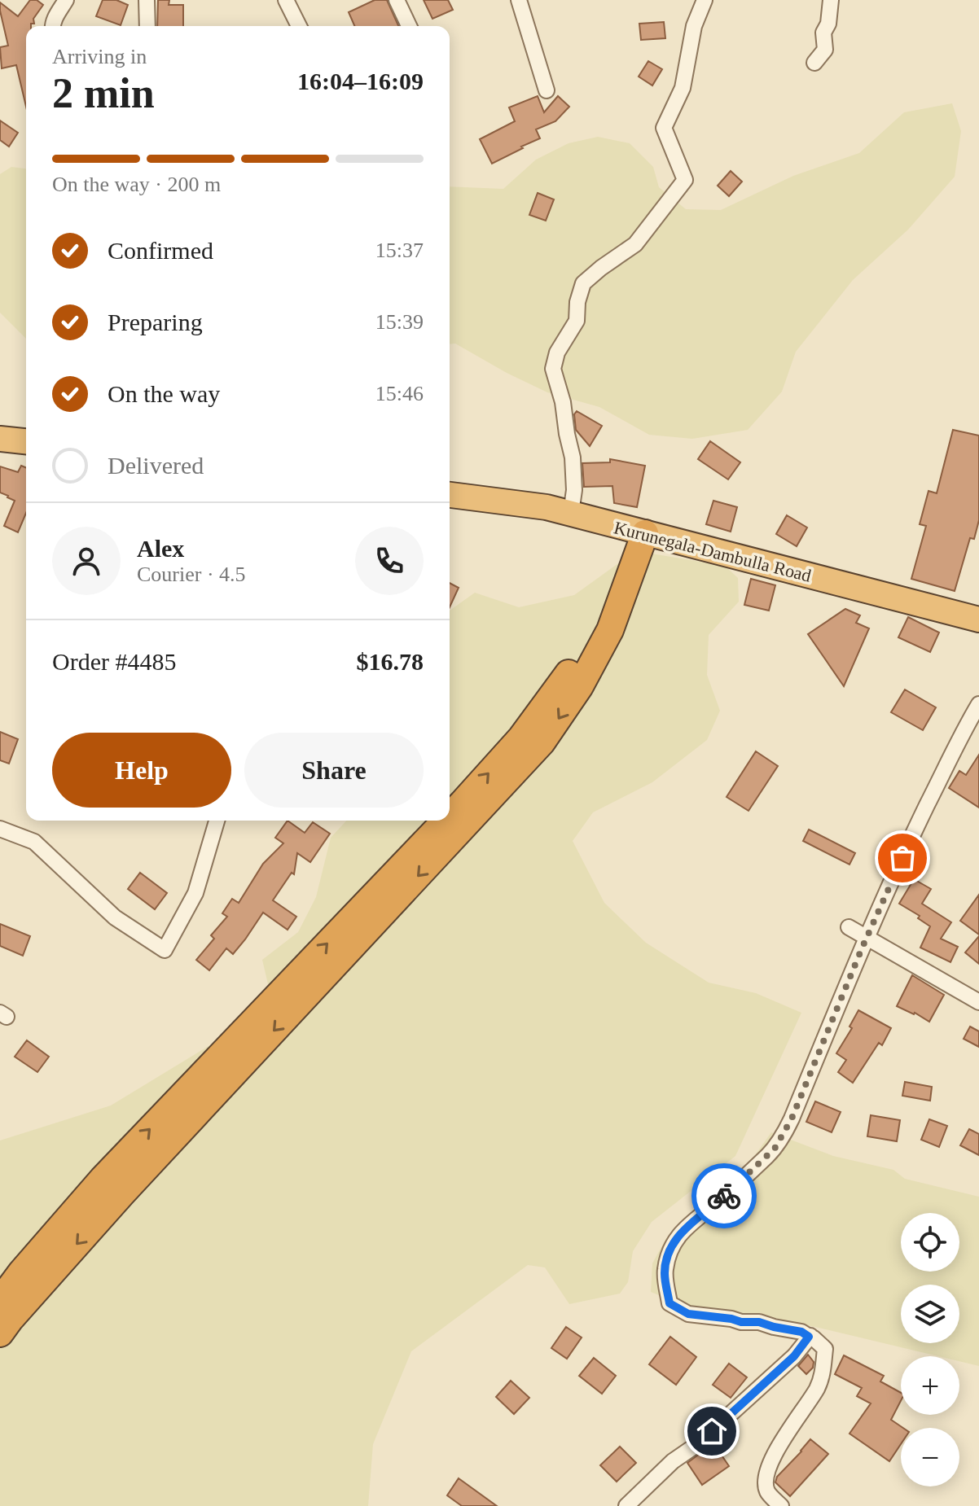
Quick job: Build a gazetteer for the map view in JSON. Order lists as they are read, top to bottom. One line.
{"streets":{"highway":["Kurunegala-Dambulla Road"]},"page":{"heading":["2 min","Arriving in","16:04–16:09"],"panel":["Alex","Courier · 4.5","Order #4485","$16.78"],"bar":"On the way · 200 m","list":[["Confirmed","15:37"],["Preparing","15:39"],["On the way","15:46"],"Delivered"],"buttons":["Help","Share"],"map_buttons":["+","−"]}}
